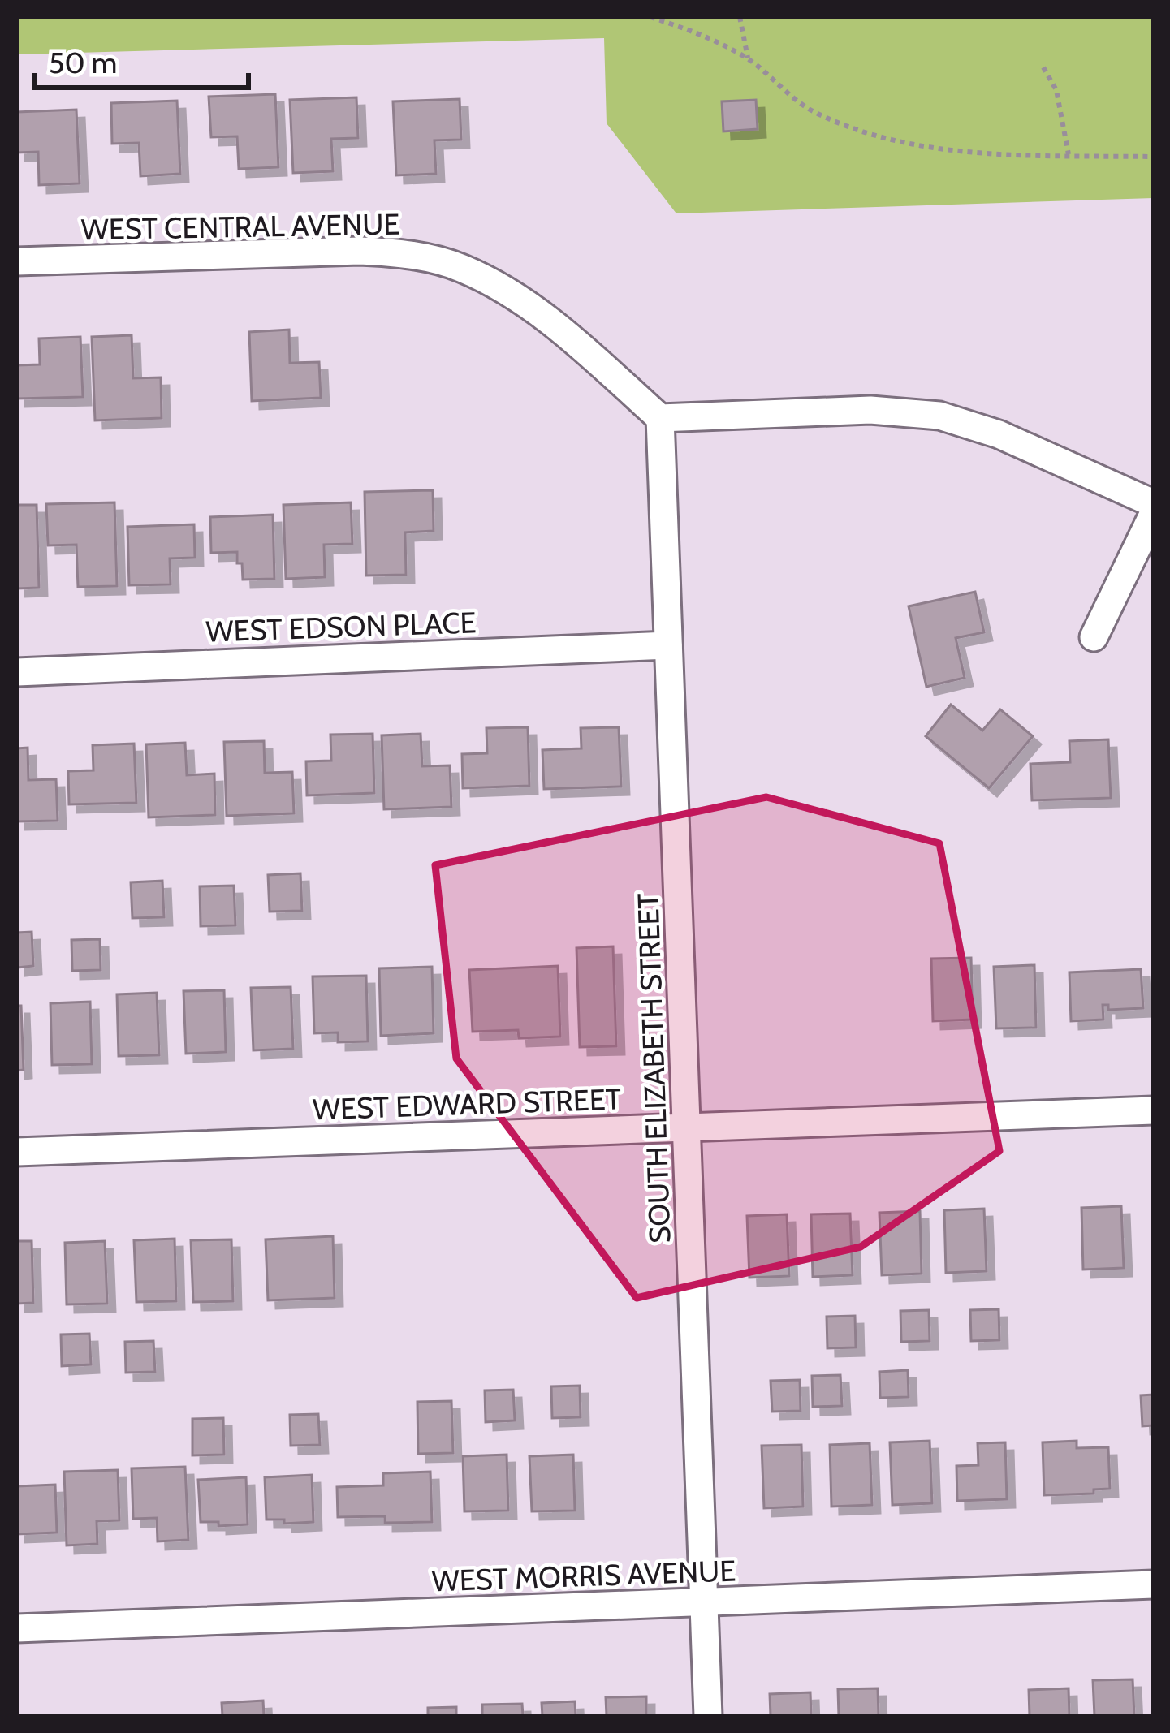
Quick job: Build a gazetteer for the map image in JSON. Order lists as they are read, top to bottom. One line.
{"streets":{"street":["WEST CENTRAL AVENUE","WEST EDSON PLACE","SOUTH ELIZABETH STREET","WEST EDWARD STREET","WEST MORRIS AVENUE"]},"crossings":[["WEST CENTRAL AVENUE","SOUTH ELIZABETH STREET"],["WEST EDSON PLACE","SOUTH ELIZABETH STREET"],["SOUTH ELIZABETH STREET","WEST EDWARD STREET"],["SOUTH ELIZABETH STREET","WEST MORRIS AVENUE"]],"scale_bar":"50 m"}
